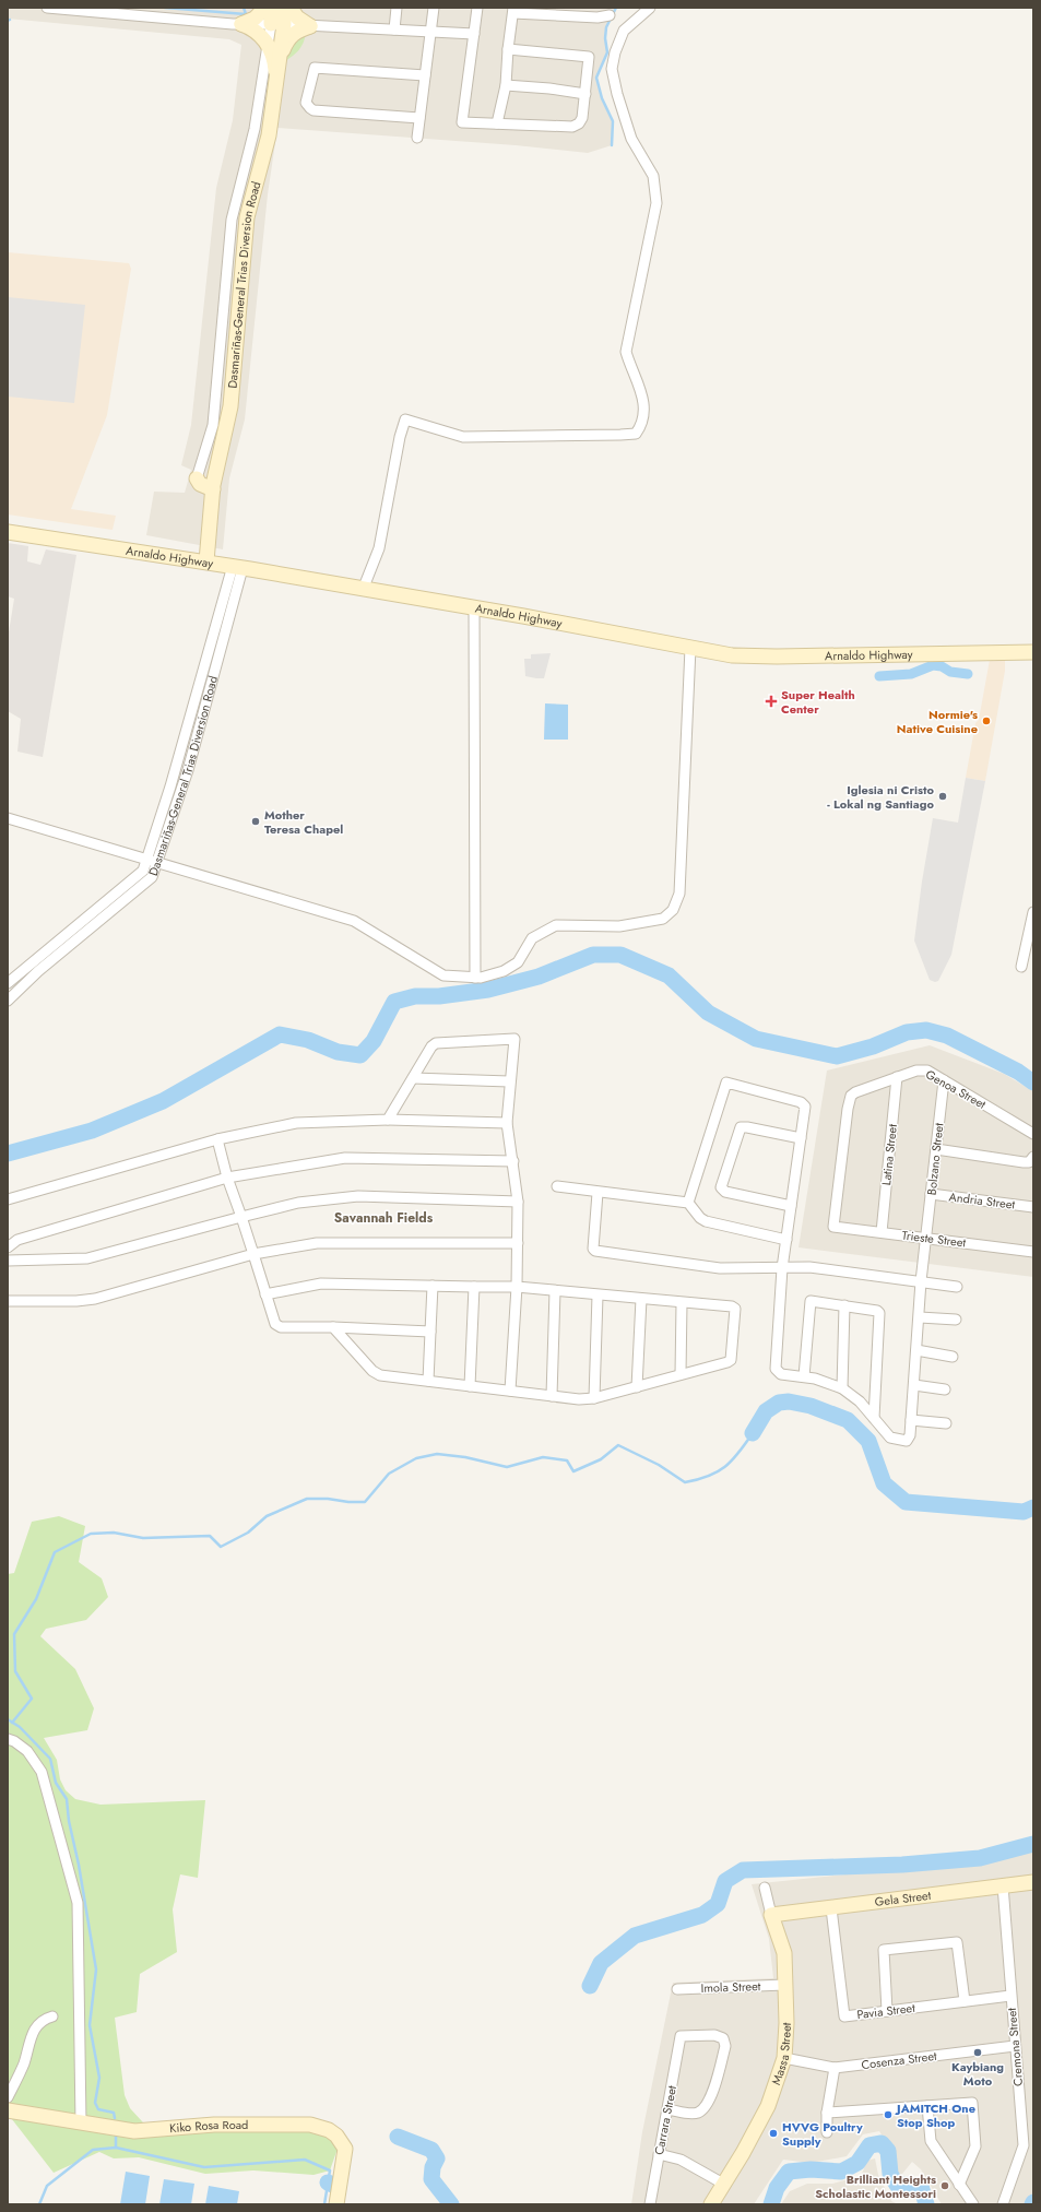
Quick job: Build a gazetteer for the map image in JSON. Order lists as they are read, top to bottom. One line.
{"streets":{"street":["Dasmariñas-General Trias Diversion Road","Arnaldo Highway","Genoa Street","Latina Street","Bolzano Street","Andria Street","Trieste Street","Gela Street","Imola Street","Pavia Street","Cremona Street","Massa Street","Cosenza Street","Carrara Street","Kiko Rosa Road"]},"crossings":[["Dasmariñas-General Trias Diversion Road","Arnaldo Highway"],["Genoa Street","Latina Street"],["Genoa Street","Bolzano Street"],["Genoa Street","Trieste Street"],["Latina Street","Trieste Street"],["Bolzano Street","Andria Street"],["Bolzano Street","Trieste Street"],["Gela Street","Pavia Street"],["Gela Street","Cremona Street"],["Gela Street","Massa Street"],["Imola Street","Massa Street"],["Pavia Street","Cremona Street"],["Cremona Street","Cosenza Street"],["Massa Street","Cosenza Street"]],"districts":["Savannah Fields"],"places":{"health":["Super Health Center"],"other":["Normie's Native Cuisine","Iglesia ni Cristo - Lokal ng Santiago","Mother Teresa Chapel","Kaybiang Moto","JAMITCH One Stop Shop","HVVG Poultry Supply","Brilliant Heights Scholastic Montessori"]}}
